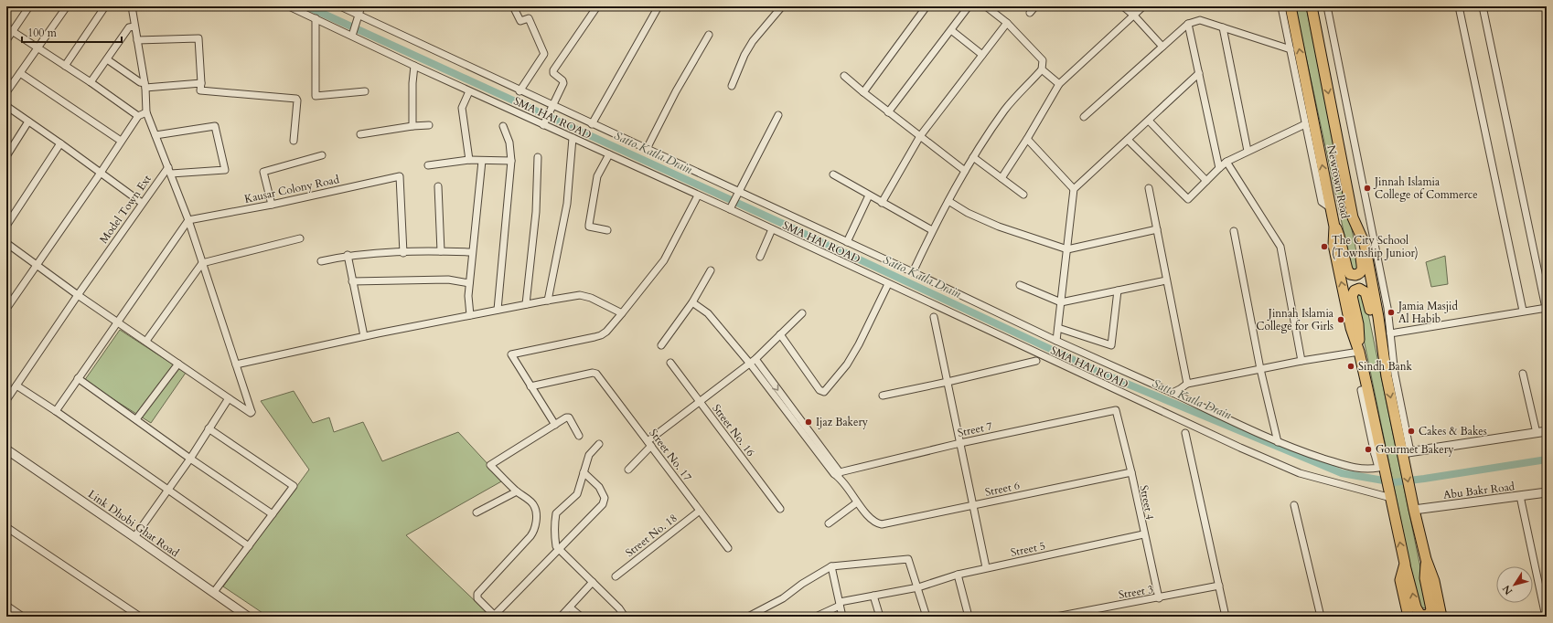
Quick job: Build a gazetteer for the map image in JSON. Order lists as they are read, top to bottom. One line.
{"streets":{"main road":["Newtown Road"],"street":["SMA HAI ROAD","Kausar Colony Road","Model Town Ext","Street 7","Street No. 16","Street No. 17","Street 6","Abu Bakr Road","Street 4","Link Dhobi Ghat Road","Street No. 18","Street 5","Street 3"]},"crossings":[["SMA HAI ROAD","Newtown Road"],["Newtown Road","Abu Bakr Road"],["Street 7","Street 4"],["Street No. 17","Street No. 18"],["Street 6","Street 4"],["Street 4","Street 5"],["Street 4","Street 3"]],"water":["Satto Katla Drain"],"places":["Jinnah Islamia College of Commerce","The City School (Township Junior)","Jamia Masjid Al Habib","Jinnah Islamia College for Girls","Sindh Bank","Ijaz Bakery","Cakes & Bakes","Gourmet Bakery"],"scale_bar":"100 m","north":"bottom left"}
